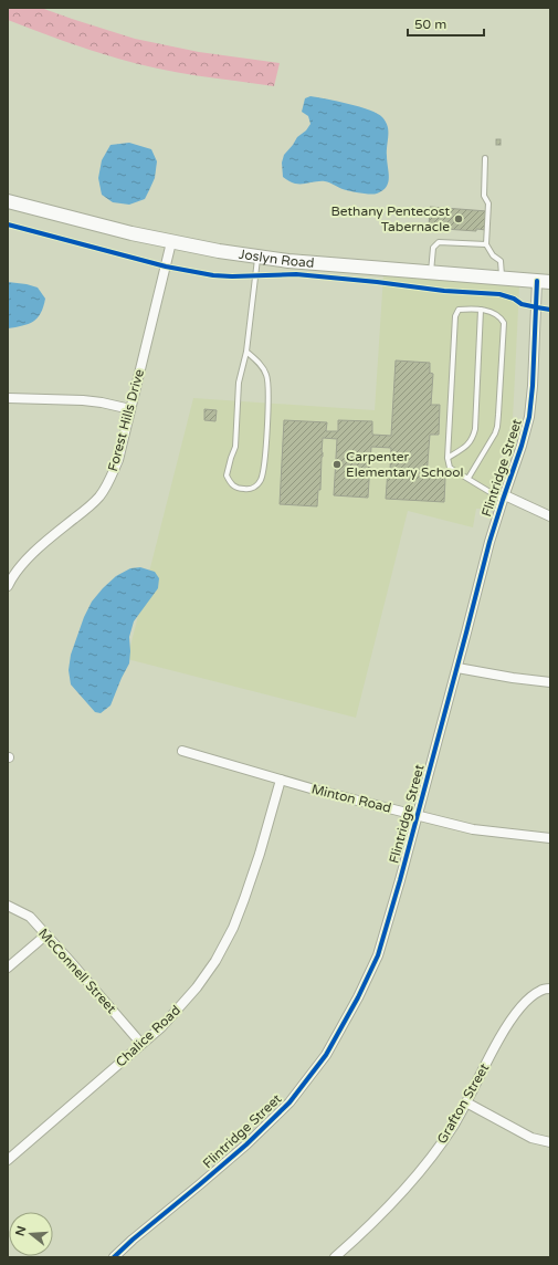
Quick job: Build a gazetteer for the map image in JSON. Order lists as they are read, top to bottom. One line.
{"streets":{"street":["Joslyn Road","Forest Hills Drive","Flintridge Street","Minton Road","McConnell Street","Chalice Road","Grafton Street"]},"crossings":[["Joslyn Road","Forest Hills Drive"],["Joslyn Road","Flintridge Street"],["Flintridge Street","Minton Road"],["Minton Road","Chalice Road"],["McConnell Street","Chalice Road"]],"places":["Bethany Pentecost Tabernacle","Carpenter Elementary School"],"scale_bar":"50 m","north":"left"}
